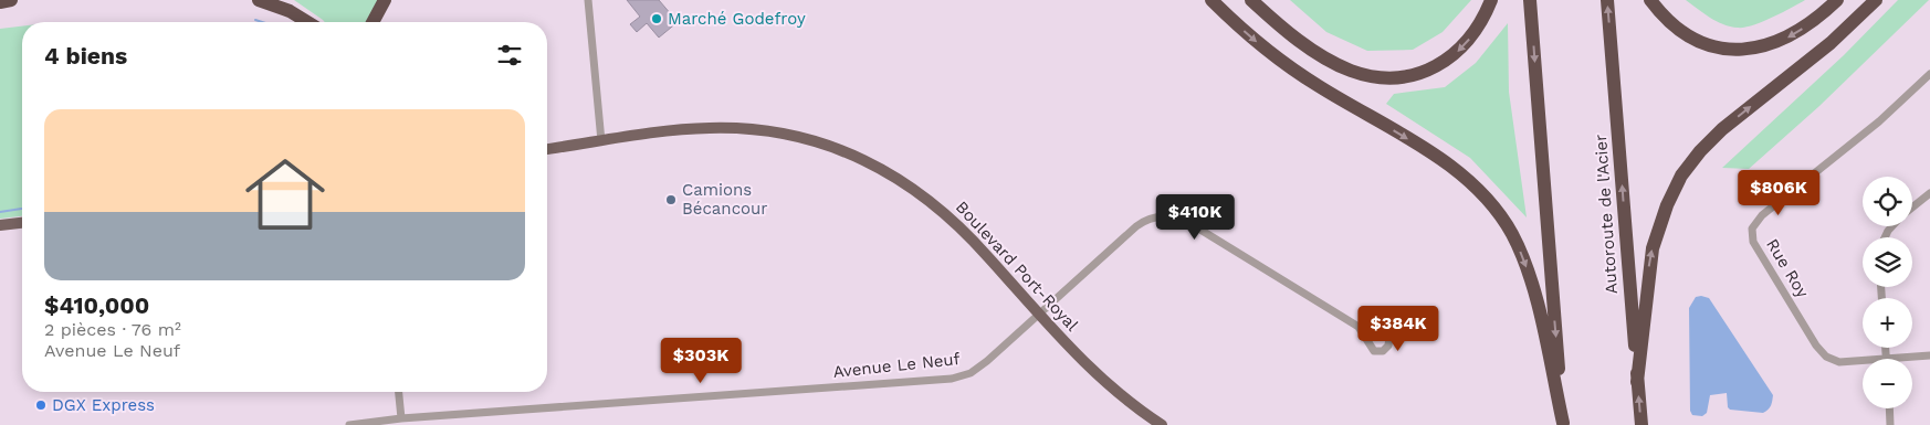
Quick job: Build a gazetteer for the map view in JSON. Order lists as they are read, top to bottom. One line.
{"streets":{"highway":["Autoroute de l'Acier"],"main road":["Boulevard Port-Royal"],"street":["Rue Roy","Avenue Le Neuf"]},"crossings":[["Boulevard Port-Royal","Avenue Le Neuf"]],"places":["Marché Godefroy","Camions Bécancour","DGX Express"],"page":{"heading":"4 biens","list":[{"name":"$410,000","note":"2 pièces · 76 m² · Avenue Le Neuf"}],"price":["$806K","$410K","$384K","$303K"],"map_buttons":["+","−"]}}
